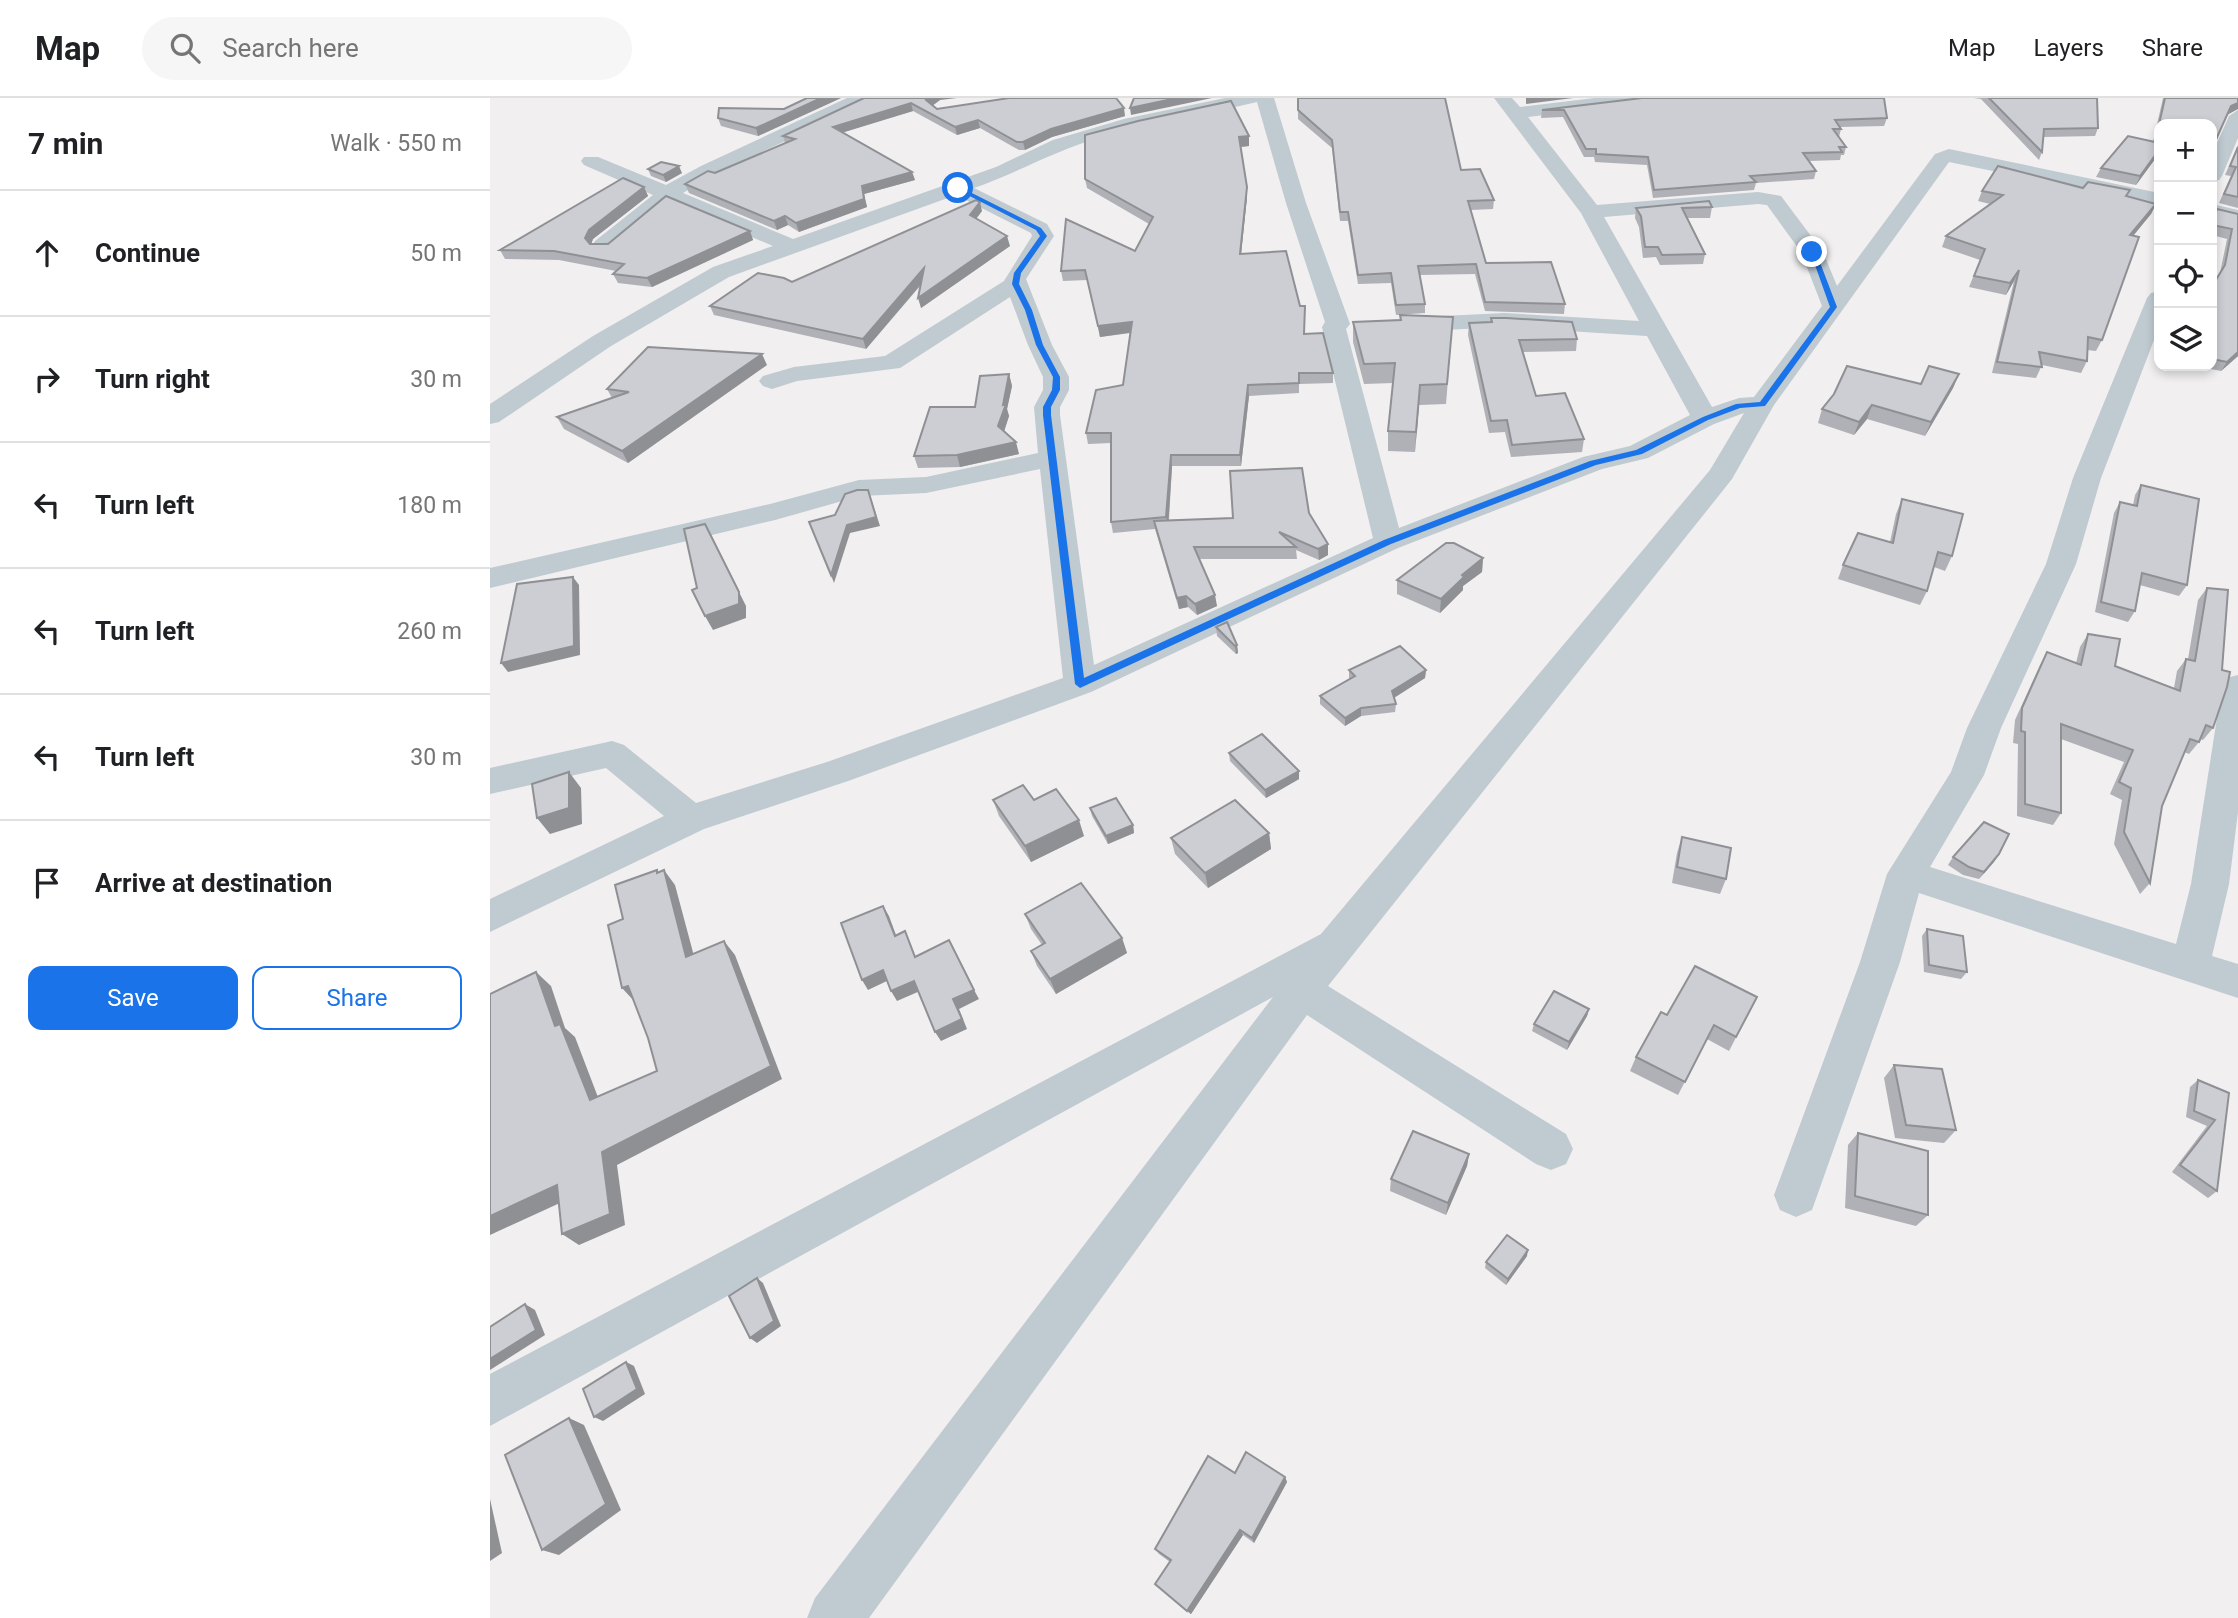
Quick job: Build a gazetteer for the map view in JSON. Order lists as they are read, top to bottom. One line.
{"page":{"header":"Map","search":"Search here","nav":["Map","Layers","Share"],"heading":["7 min","Walk · 550 m"],"map_buttons":["+","−"],"list":[["Continue","50 m"],["Turn right","30 m"],["Turn left","180 m"],["Turn left","260 m"],["Turn left","30 m"],"Arrive at destination"],"buttons":["Save","Share"]}}
